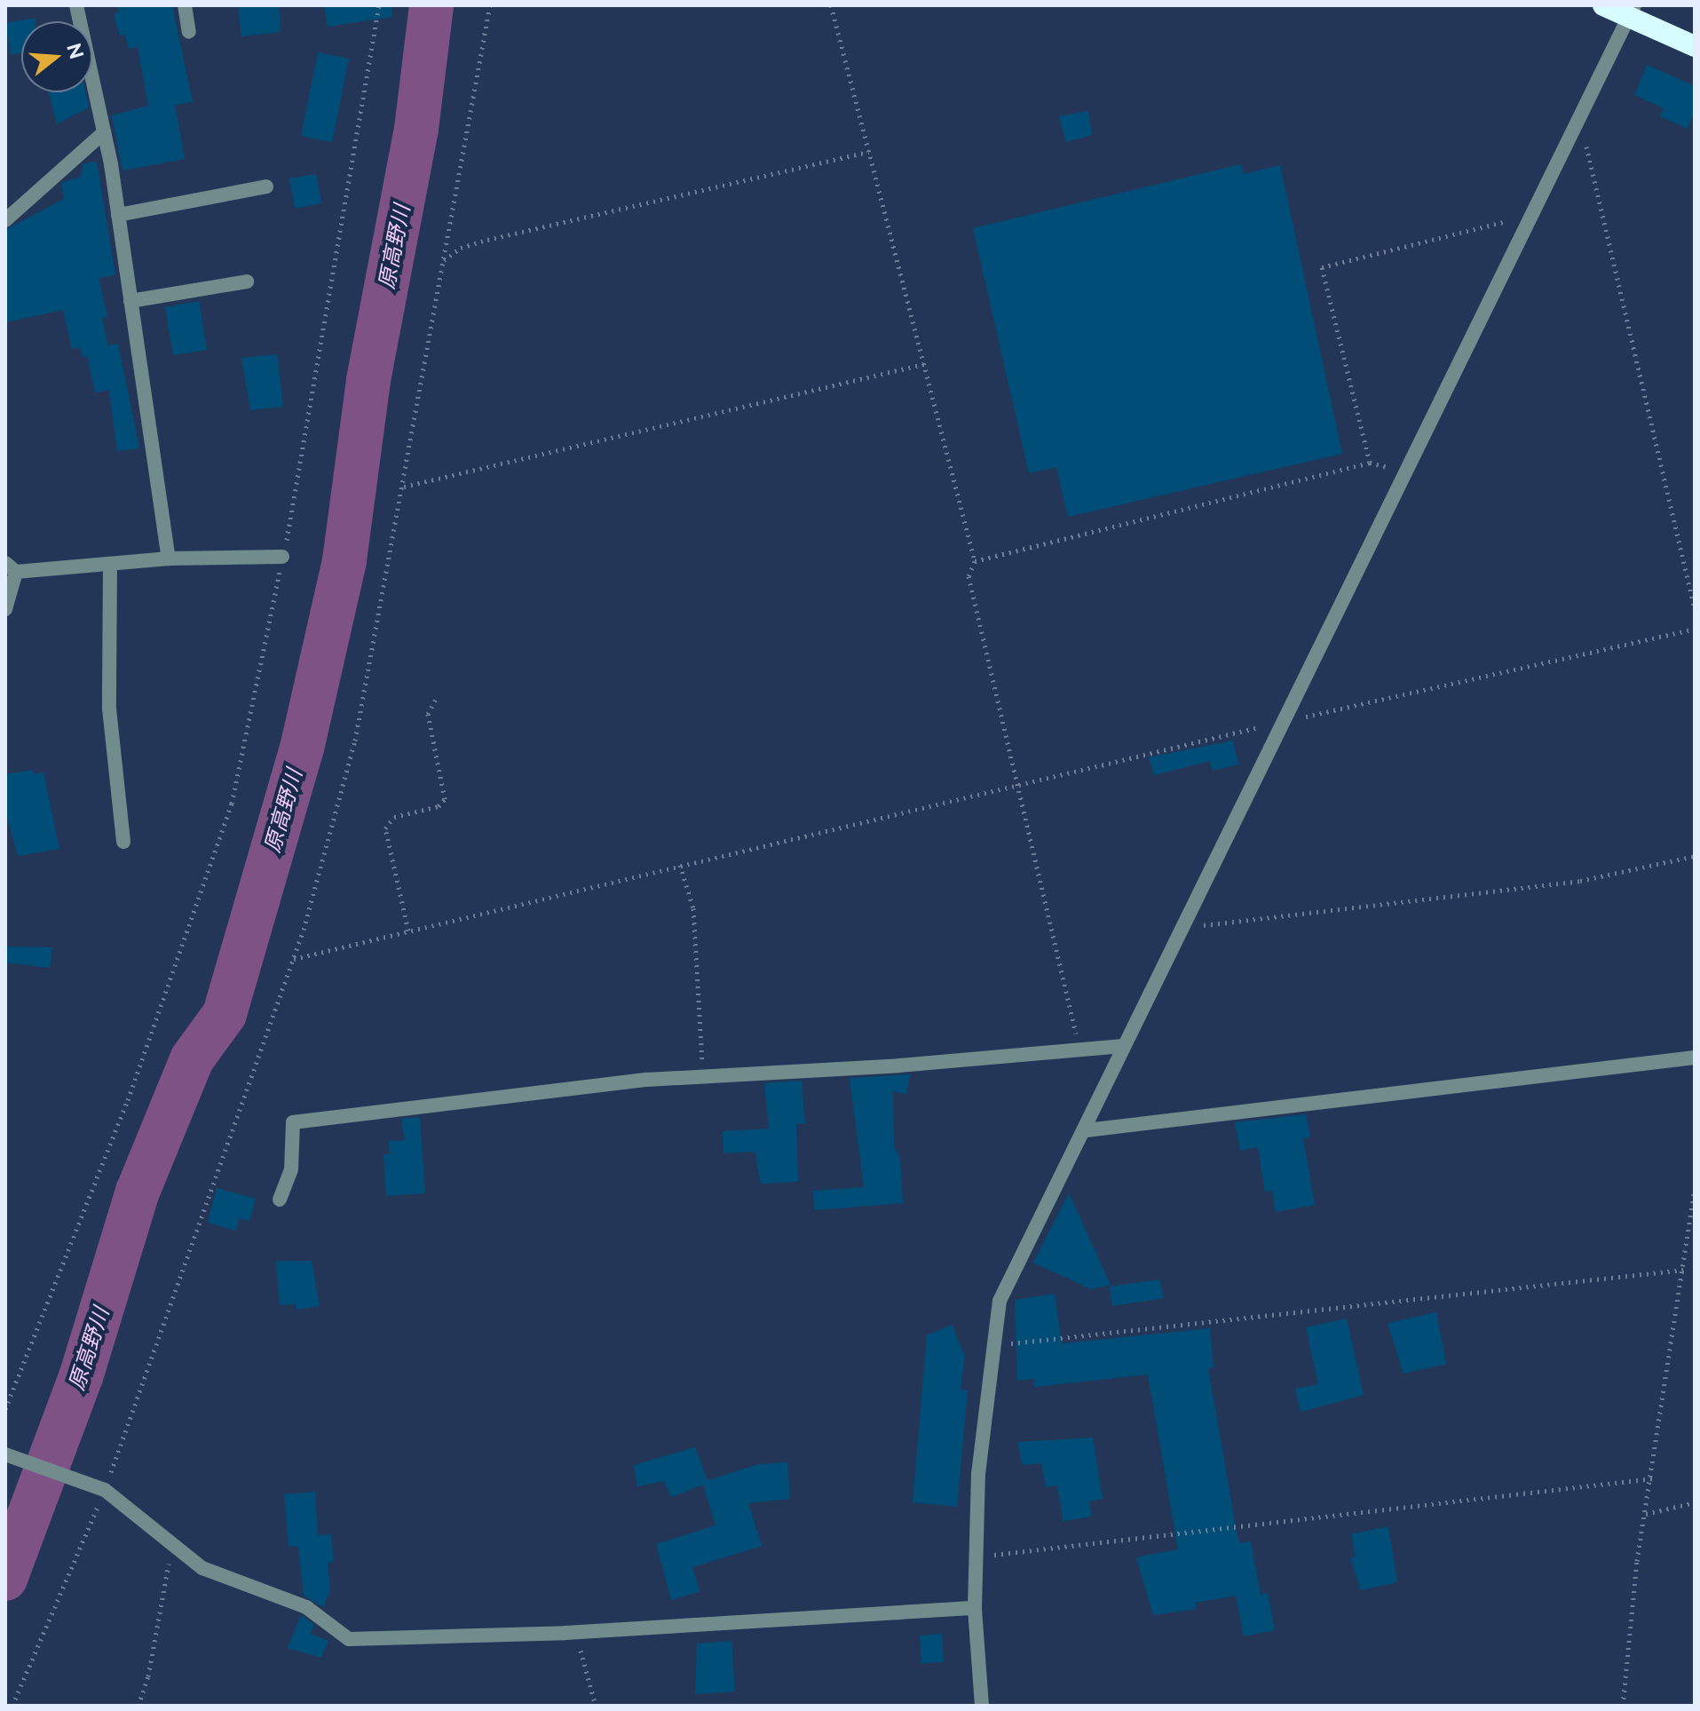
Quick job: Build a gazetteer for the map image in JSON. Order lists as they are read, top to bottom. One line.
{"water":["原高野川"],"north":"right"}
